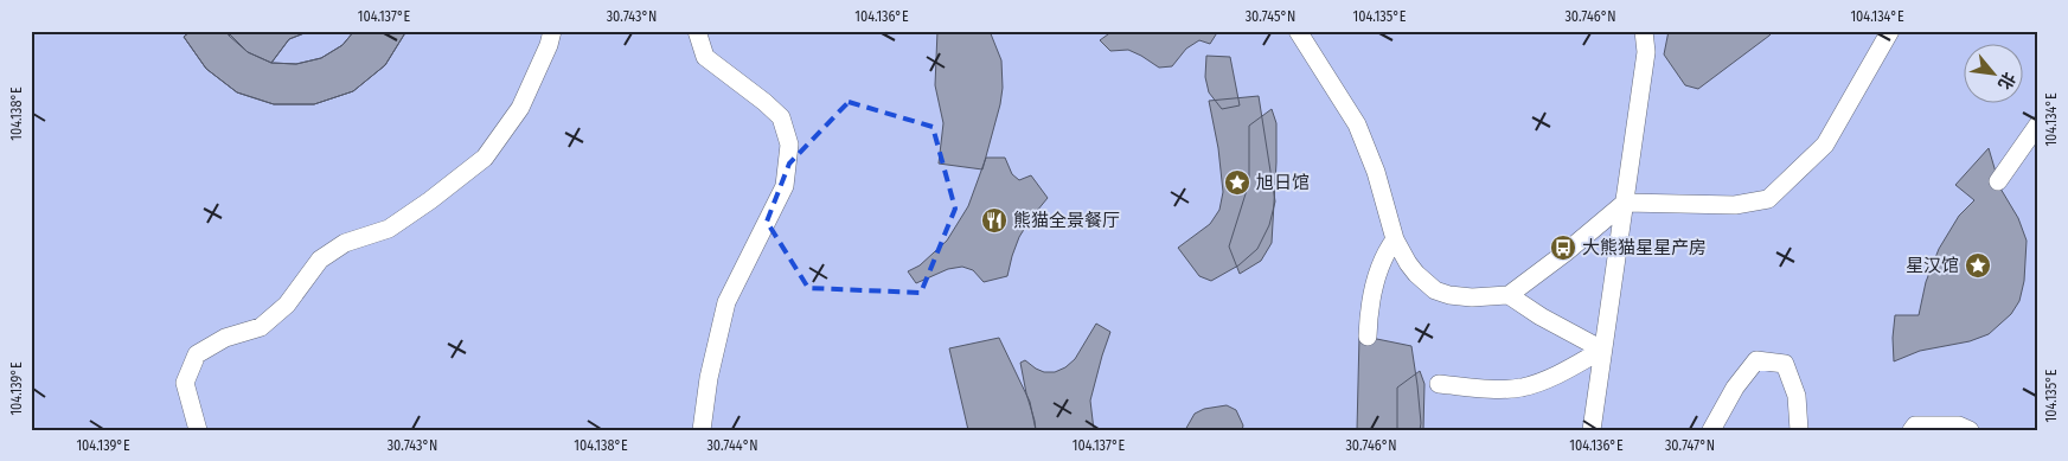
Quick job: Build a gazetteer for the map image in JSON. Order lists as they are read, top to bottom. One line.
{"places":{"place":["旭日馆","星汉馆"],"restaurant":["熊猫全景餐厅"],"bus stop":["大熊猫星星产房"]},"north":"bottom right","coordinates":["104.137°E","30.743°N","104.136°E","30.745°N","104.135°E","30.746°N","104.134°E","104.138°E","104.139°E","30.744°N","30.747°N"]}
